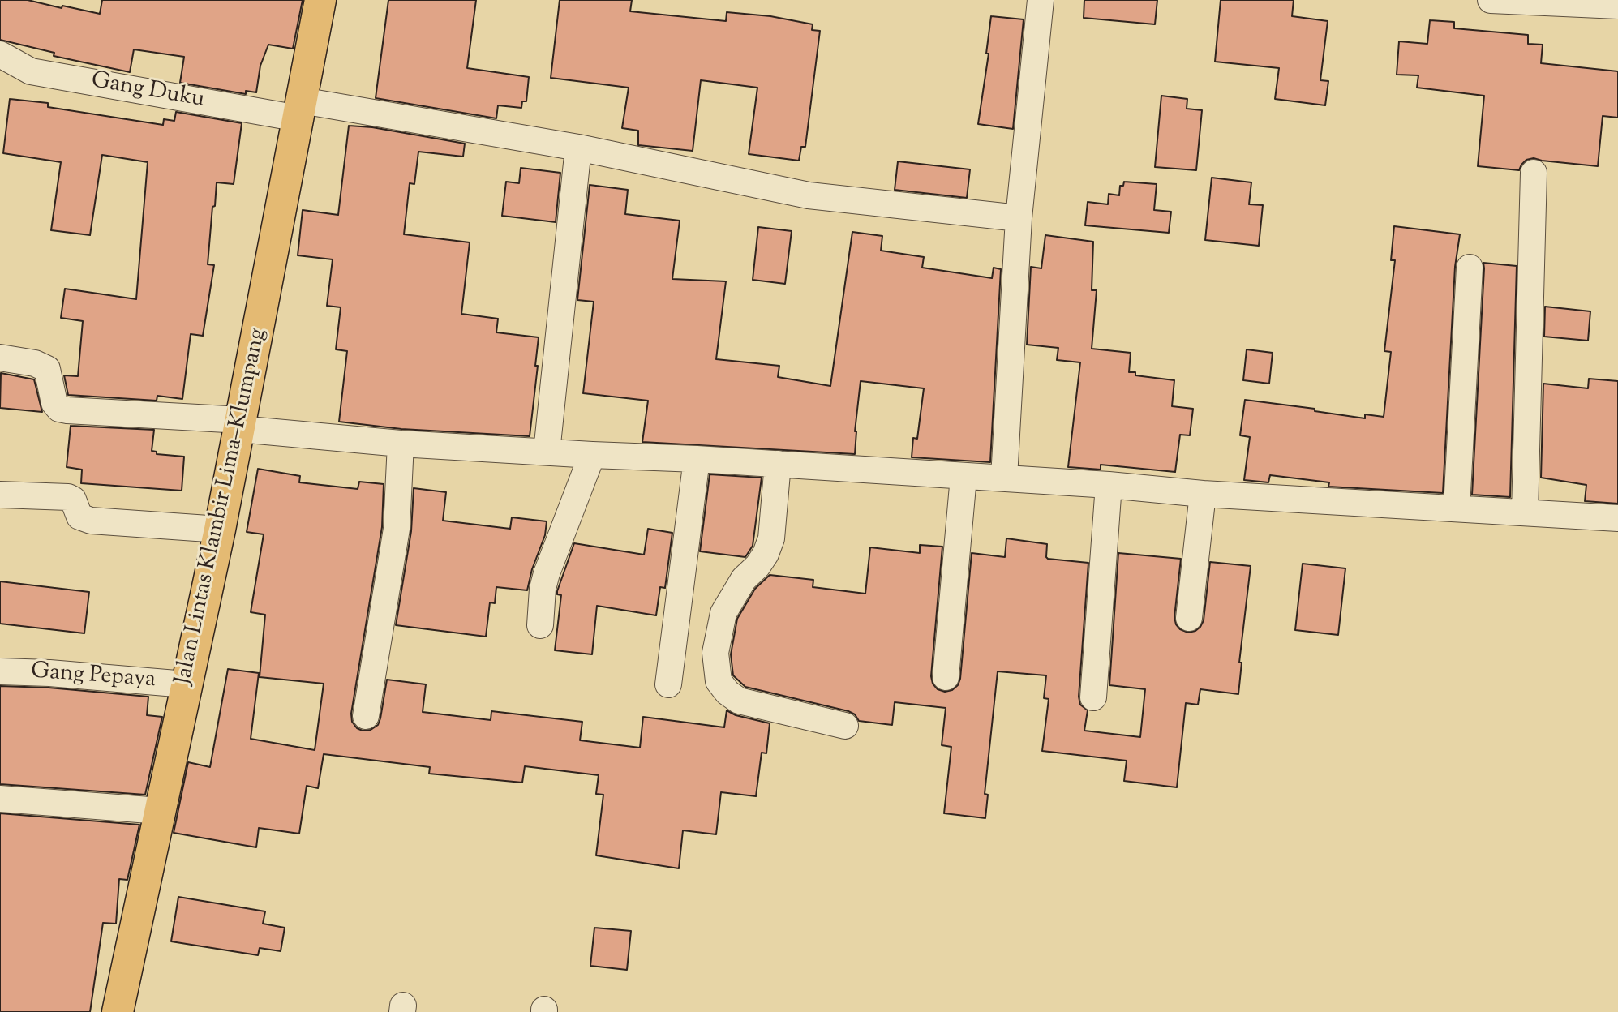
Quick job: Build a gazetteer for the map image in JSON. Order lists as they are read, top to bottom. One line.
{"streets":{"main road":["Jalan Lintas Klambir Lima–Klumpang"],"street":["Gang Duku","Gang Pepaya"]},"crossings":[["Gang Duku","Jalan Lintas Klambir Lima–Klumpang"],["Jalan Lintas Klambir Lima–Klumpang","Gang Pepaya"]]}
